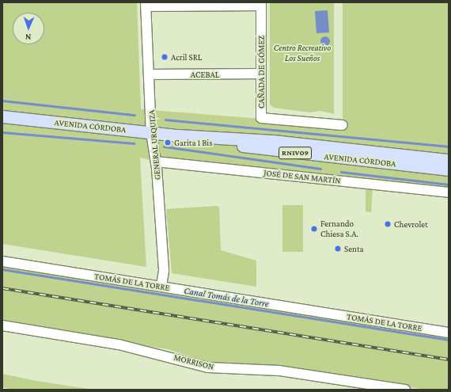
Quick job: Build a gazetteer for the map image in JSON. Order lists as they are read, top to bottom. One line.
{"streets":{"main road":["AVENIDA CÓRDOBA","RN1V09"],"street":["CAÑADA DE GÓMEZ","ACEBAL","GENERAL URQUIZA","JOSÉ DE SAN MARTÍN","TOMÁS DE LA TORRE","MORRISON"]},"crossings":[["CAÑADA DE GÓMEZ","ACEBAL"],["ACEBAL","GENERAL URQUIZA"],["AVENIDA CÓRDOBA","GENERAL URQUIZA"],["GENERAL URQUIZA","JOSÉ DE SAN MARTÍN"],["GENERAL URQUIZA","TOMÁS DE LA TORRE"]],"water":["Canal Tomás de la Torre"],"parks":["Centro Recreativo Los Sueños"],"places":["Acril SRL","Garita 1 Bis","Chevrolet","Fernando Chiesa S.A.","Senta"],"north":"bottom"}
